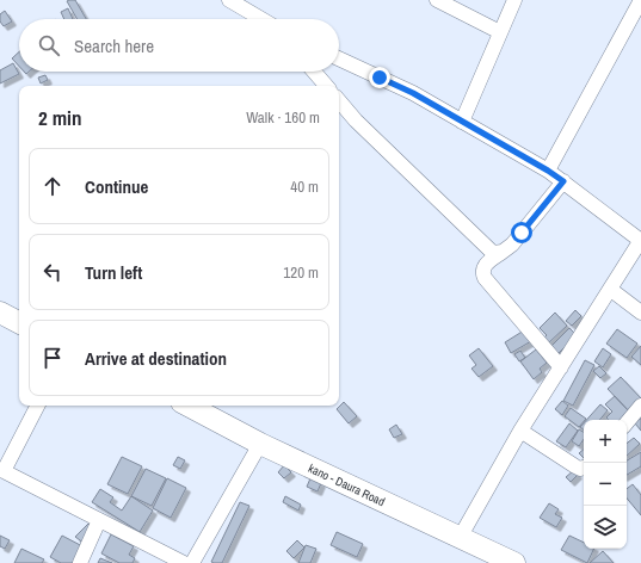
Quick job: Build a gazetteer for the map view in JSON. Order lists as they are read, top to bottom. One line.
{"streets":{"highway":["kano - Daura Road"]},"page":{"search":"Search here","heading":["2 min","Walk · 160 m"],"list":[["Continue","40 m"],["Turn left","120 m"],"Arrive at destination"],"map_buttons":["+","−"]}}
